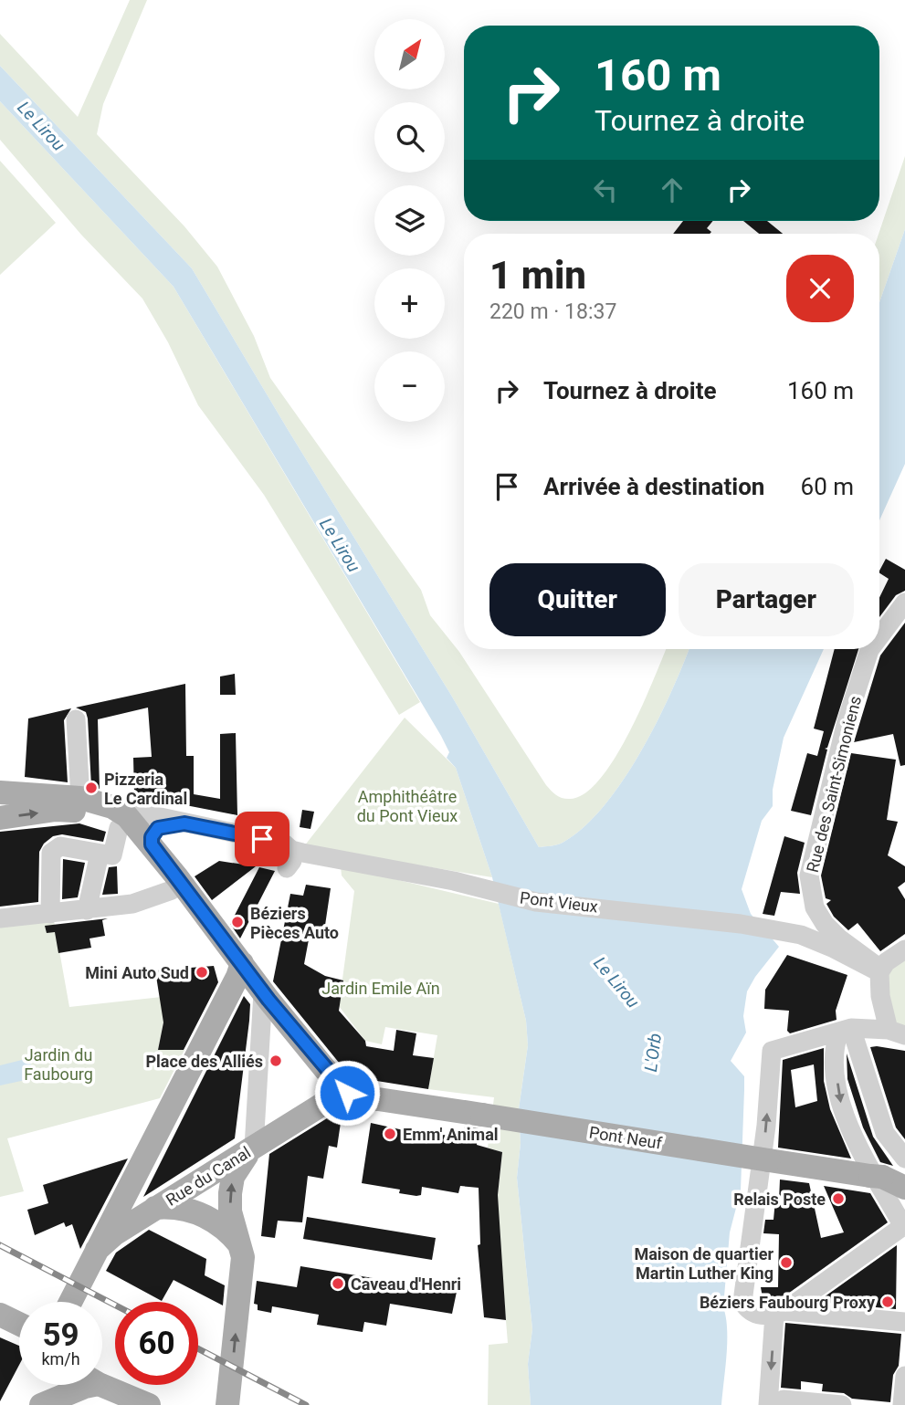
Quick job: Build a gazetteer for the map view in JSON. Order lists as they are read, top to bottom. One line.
{"streets":{"main road":["Pont Neuf","Rue du Canal"],"street":["Rue des Saint-Simoniens","Pont Vieux"]},"crossings":[["Rue des Saint-Simoniens","Pont Vieux"],["Pont Neuf","Rue du Canal"]],"water":["Le Lirou","L'Orb"],"parks":["Amphithéâtre du Pont Vieux","Jardin Emile Aïn","Jardin du Faubourg"],"places":["Pizzeria Le Cardinal","Béziers Pièces Auto","Mini Auto Sud","Place des Alliés","Emm' Animal","Relais Poste","Maison de quartier Martin Luther King","Caveau d'Henri","Béziers Faubourg Proxy"],"north":"top right","page":{"map_buttons":["+","−"],"turn":["160 m","Tournez à droite"],"heading":["1 min","220 m · 18:37"],"list":[{"name":"Tournez à droite","value":"160 m"},{"name":"Arrivée à destination","value":"60 m"}],"buttons":["Quitter","Partager"],"speed":"59 km/h","limit":"60"}}
